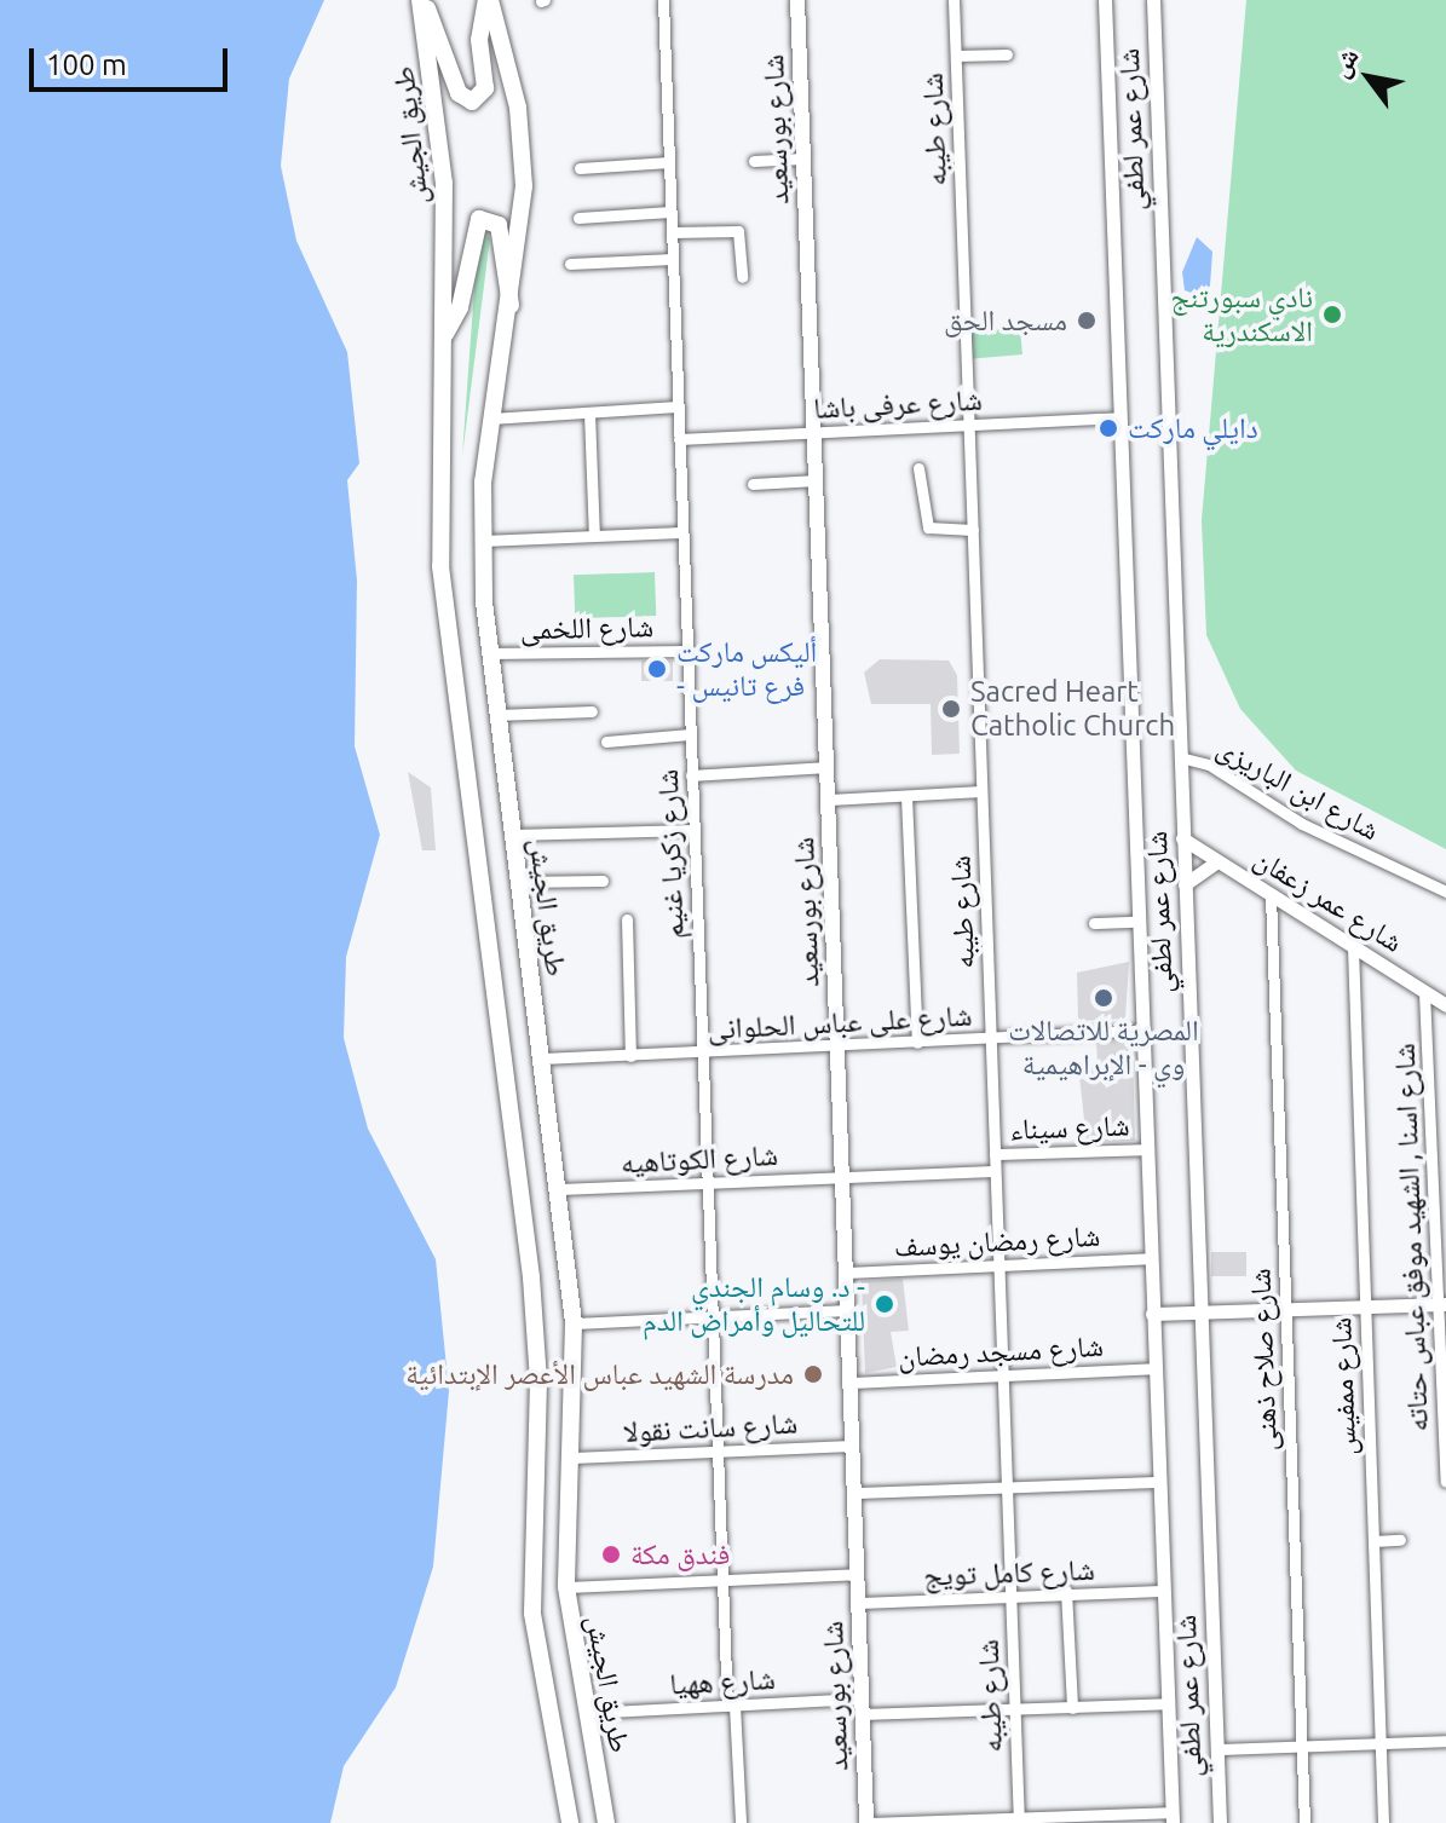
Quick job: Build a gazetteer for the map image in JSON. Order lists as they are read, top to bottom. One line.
{"streets":{"highway":["طريق الجيش"],"main road":["شارع بورسعيد"],"street":["شارع طيبه","شارع عمر لطفي","شارع عرفى باشا","شارع اللخمى","شارع ابن الباريزى","شارع زكريا غنيم","شارع عمر زعفان","شارع على عباس الحلوانى","شارع سيناء","شارع الكوتاهيه","شارع اسنا , الشهيد موفق عباس حتاته","شارع رمضان يوسف","شارع مسجد رمضان","شارع صلاح ذهنى","شارع ممفيس","شارع سانت نقولا","شارع كامل تويج","شارع ههيا"]},"crossings":[["شارع بورسعيد","شارع عرفى باشا"],["شارع بورسعيد","شارع على عباس الحلوانى"],["شارع بورسعيد","شارع الكوتاهيه"],["شارع بورسعيد","شارع رمضان يوسف"],["شارع بورسعيد","شارع مسجد رمضان"],["شارع بورسعيد","شارع سانت نقولا"],["شارع بورسعيد","شارع كامل تويج"],["شارع بورسعيد","شارع ههيا"],["شارع طيبه","شارع عرفى باشا"],["شارع طيبه","شارع على عباس الحلوانى"],["شارع طيبه","شارع سيناء"],["شارع طيبه","شارع الكوتاهيه"],["شارع طيبه","شارع رمضان يوسف"],["شارع طيبه","شارع مسجد رمضان"],["شارع طيبه","شارع كامل تويج"],["شارع طيبه","شارع ههيا"],["شارع عمر لطفي","شارع عرفى باشا"],["شارع عمر لطفي","شارع ابن الباريزى"],["شارع عمر لطفي","شارع عمر زعفان"],["شارع عمر لطفي","شارع على عباس الحلوانى"],["شارع عمر لطفي","شارع سيناء"],["شارع عمر لطفي","شارع رمضان يوسف"],["شارع عمر لطفي","شارع مسجد رمضان"],["شارع عمر لطفي","شارع كامل تويج"],["شارع عمر لطفي","شارع ههيا"],["طريق الجيش","شارع اللخمى"],["طريق الجيش","شارع على عباس الحلوانى"],["طريق الجيش","شارع الكوتاهيه"],["طريق الجيش","شارع سانت نقولا"],["طريق الجيش","شارع ههيا"],["شارع عرفى باشا","شارع زكريا غنيم"],["شارع اللخمى","شارع زكريا غنيم"],["شارع زكريا غنيم","شارع على عباس الحلوانى"],["شارع زكريا غنيم","شارع الكوتاهيه"],["شارع زكريا غنيم","شارع سانت نقولا"],["شارع زكريا غنيم","شارع ههيا"],["شارع عمر زعفان","شارع اسنا , الشهيد موفق عباس حتاته"],["شارع عمر زعفان","شارع صلاح ذهنى"],["شارع عمر زعفان","شارع ممفيس"]],"places":["نادي سبورتنج الاسكندرية","مسجد الحق","دايلي ماركت","أليكس ماركت - فرع تانيس","Sacred Heart Catholic Church","المصرية للاتصالات وي - الإبراهيمية","د. وسام الجندي - للتحاليل وأمراض الدم","مدرسة الشهيد عباس الأعصر الإبتدائية","فندق مكة"],"scale_bar":"100 m","north":"top left"}
